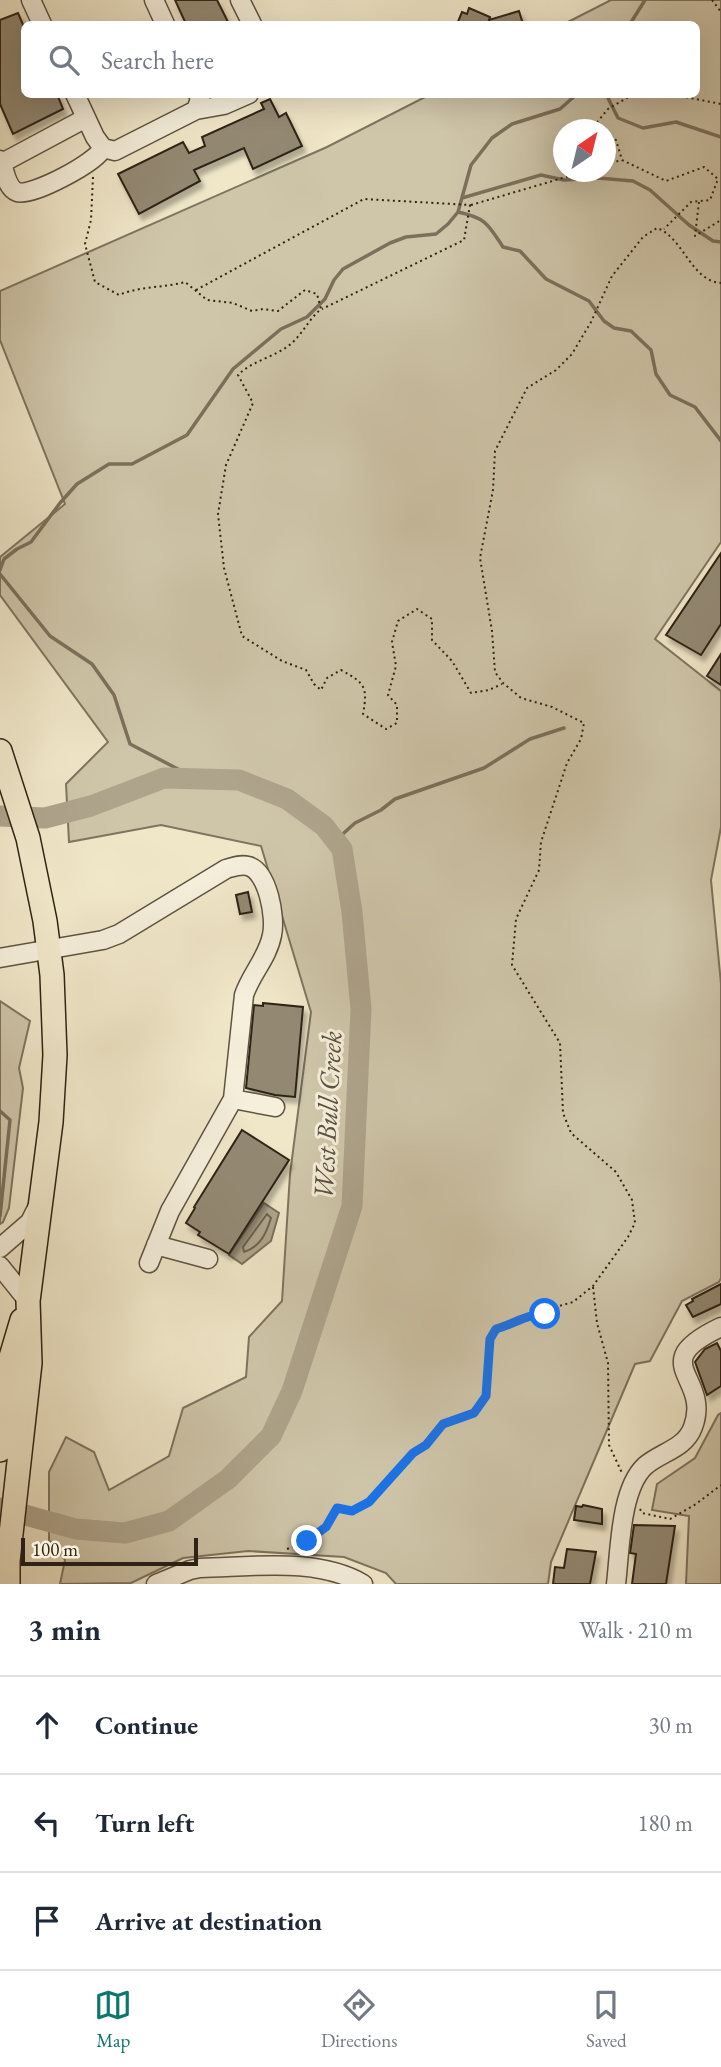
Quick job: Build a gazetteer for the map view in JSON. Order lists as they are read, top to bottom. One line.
{"water":["West Bull Creek"],"scale_bar":"100 m","north":"top right","page":{"search":"Search here","scale":"100 m","heading":["3 min","Walk · 210 m"],"list":[["Continue","30 m"],["Turn left","180 m"],"Arrive at destination"],"nav":["Map","Directions","Saved"]}}
